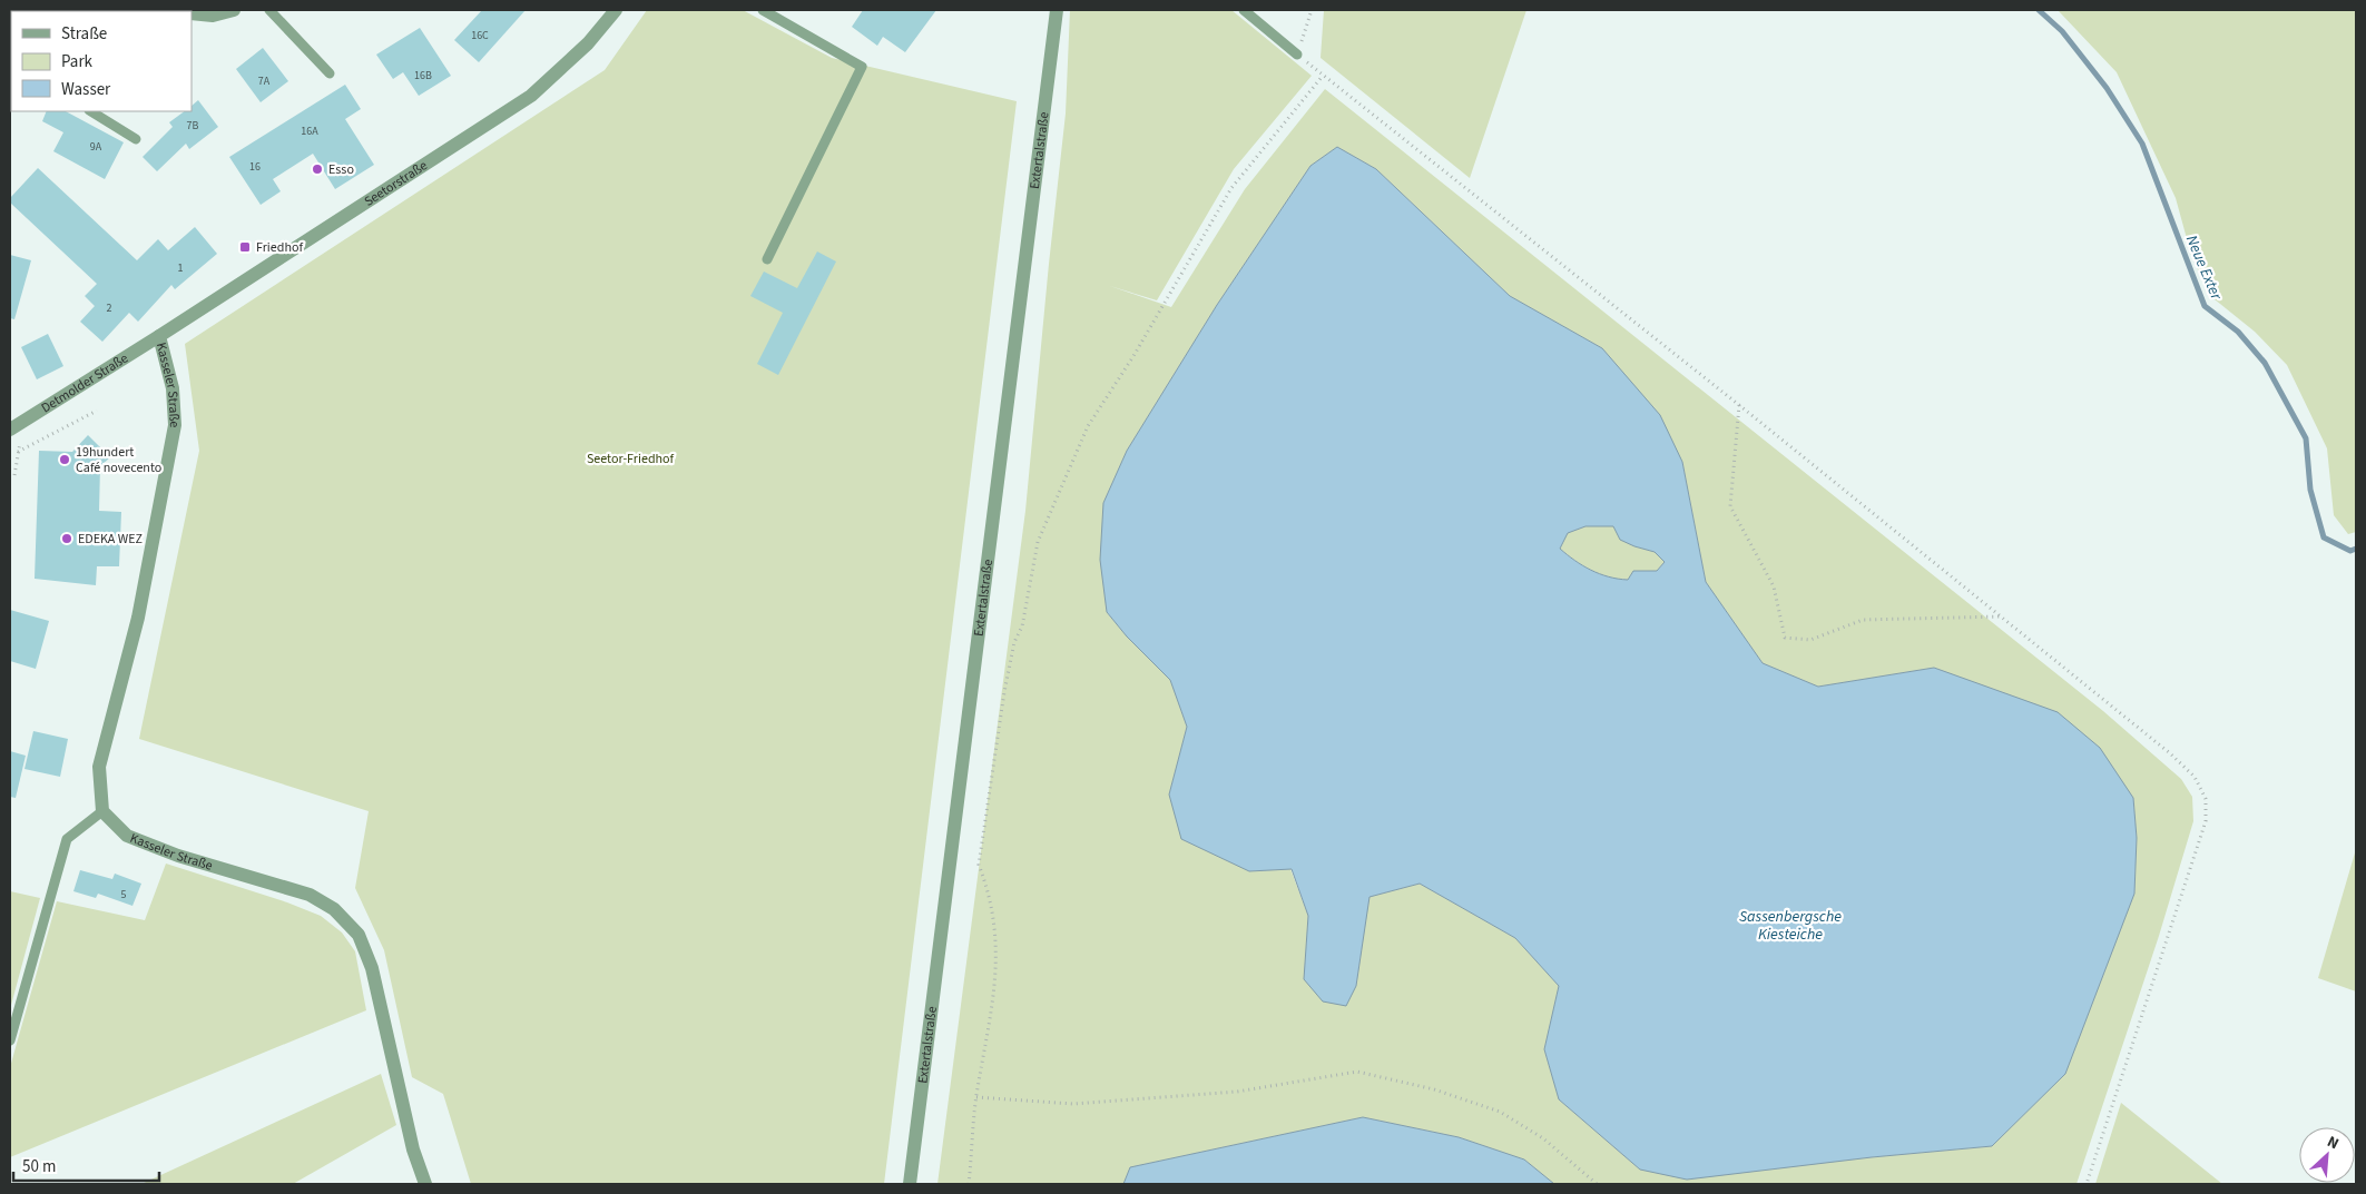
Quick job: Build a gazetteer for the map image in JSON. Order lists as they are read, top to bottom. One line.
{"streets":{"street":["Extertalstraße","Seetorstraße","Detmolder Straße","Kasseler Straße"]},"crossings":[["Seetorstraße","Detmolder Straße"],["Seetorstraße","Kasseler Straße"],["Detmolder Straße","Kasseler Straße"]],"water":["Neue Exter","Sassenbergsche Kiesteiche"],"parks":["Seetor-Friedhof"],"places":{"other":["Esso","19hundert Café novecento","EDEKA WEZ"],"transit":["Friedhof"]},"house_numbers":["16C","16B","7A","7B","16A","9A","16","1","2","5"],"legend":["Straße","Park","Wasser"],"scale_bar":"50 m","north":"top right"}
